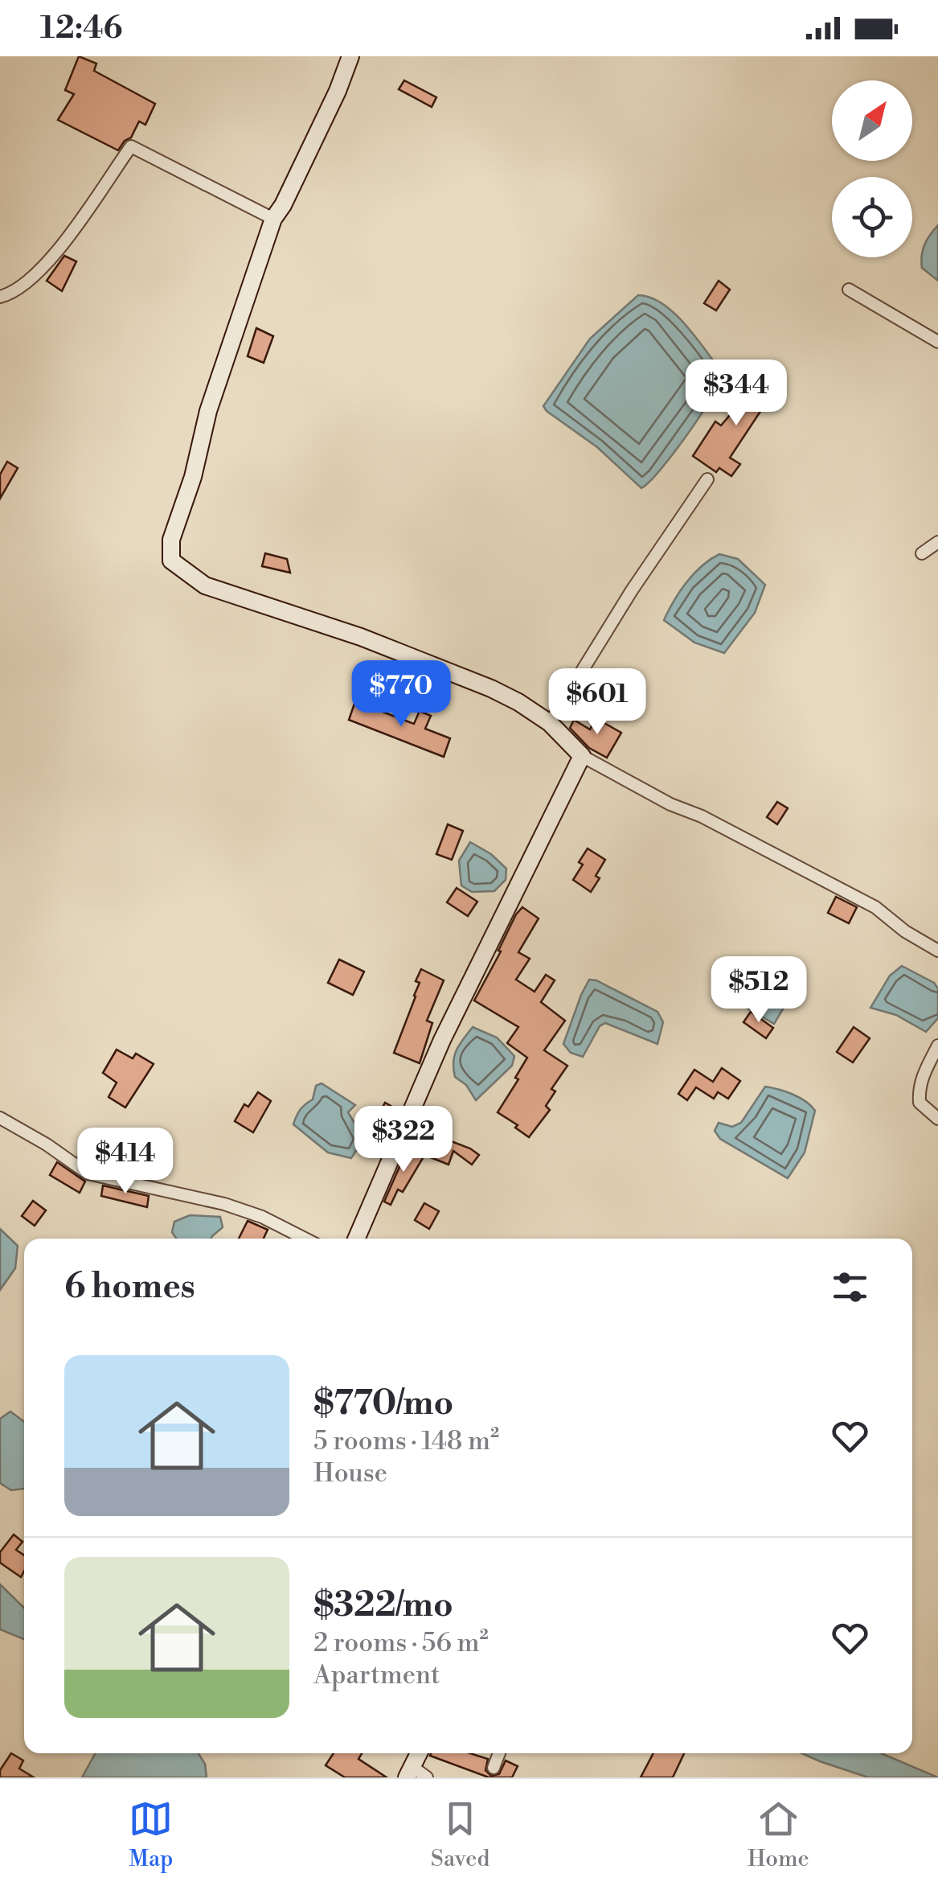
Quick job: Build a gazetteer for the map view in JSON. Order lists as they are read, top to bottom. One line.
{"north":"top right","page":{"status":"12:46","price":["$344","$770","$601","$512","$322","$414"],"heading":"6 homes","list":[{"name":"$770/mo","note":"5 rooms · 148 m² · House"},{"name":"$322/mo","note":"2 rooms · 56 m² · Apartment"}],"tabs":["Map","Saved","Home"]}}
